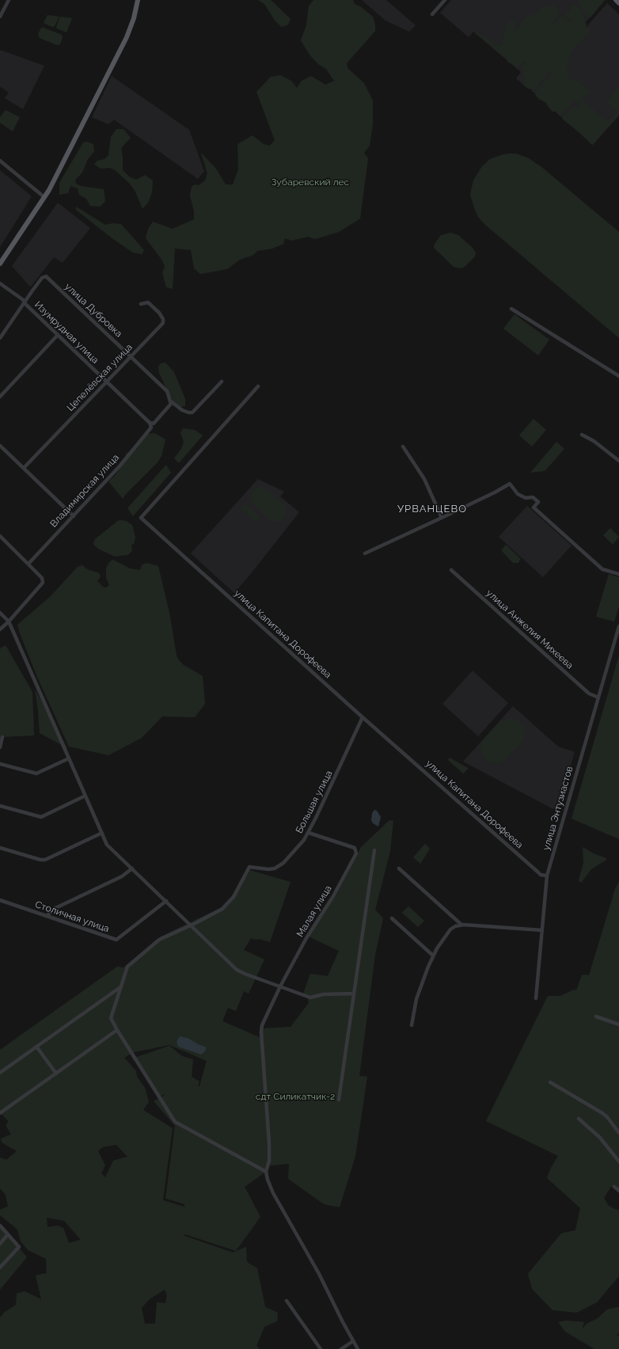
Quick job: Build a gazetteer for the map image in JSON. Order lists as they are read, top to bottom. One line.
{"streets":{"street":["улица Дубровка","Изумрудная улица","Цепелёвская улица","Владимирская улица","улица Анжелия Михеева","улица Капитана Дорофеева","Большая улица","улица Энтузиастов","Малая улица","Столичная улица"]},"crossings":[["улица Дубровка","Изумрудная улица"],["улица Дубровка","Цепелёвская улица"],["Изумрудная улица","Цепелёвская улица"],["Изумрудная улица","Владимирская улица"],["улица Анжелия Михеева","улица Энтузиастов"],["улица Капитана Дорофеева","Большая улица"],["улица Капитана Дорофеева","улица Энтузиастов"],["Большая улица","Малая улица"]],"districts":["УРВАНЦЕВО"],"parks":["Зубаревский лес","сдт Силикатчик-2"]}
